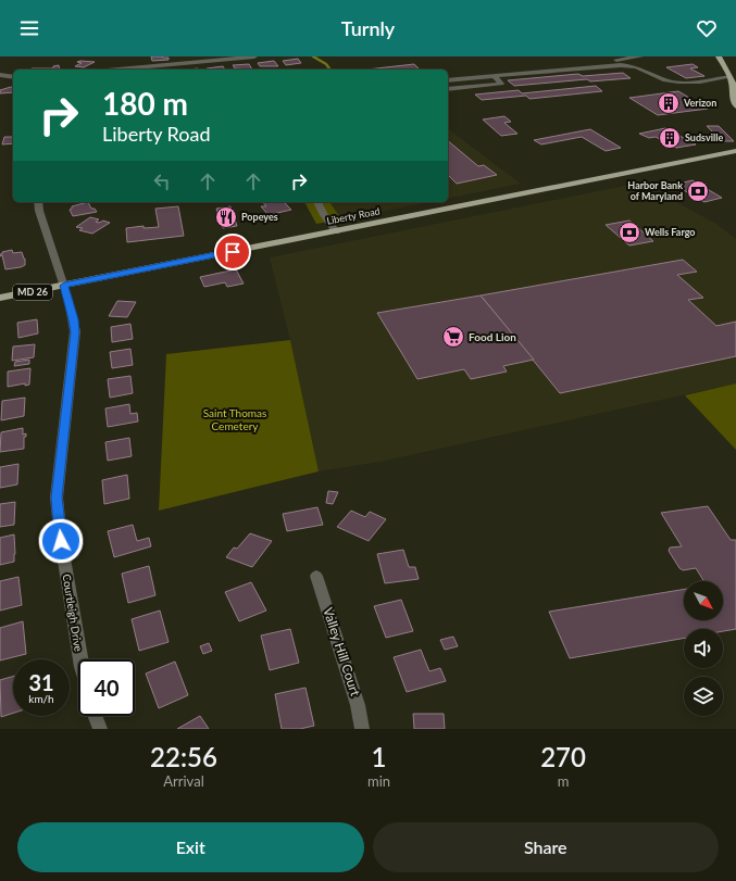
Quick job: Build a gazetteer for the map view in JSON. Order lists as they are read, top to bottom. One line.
{"streets":{"main road":["Liberty Road","MD 26"],"street":["Courtleigh Drive","Valley Hill Court"]},"crossings":[["Liberty Road","Courtleigh Drive"]],"parks":["Saint Thomas Cemetery"],"places":{"building":["Verizon","Sudsville"],"bank":["Harbor Bank of Maryland","Wells Fargo"],"restaurant":["Popeyes"],"supermarket":["Food Lion"]},"north":"bottom right","page":{"header":"Turnly","turn":["180 m","Liberty Road"],"speed":"31 km/h","limit":"40","eta":["22:56","Arrival","1","min","270","m"],"buttons":["Exit","Share"]}}
